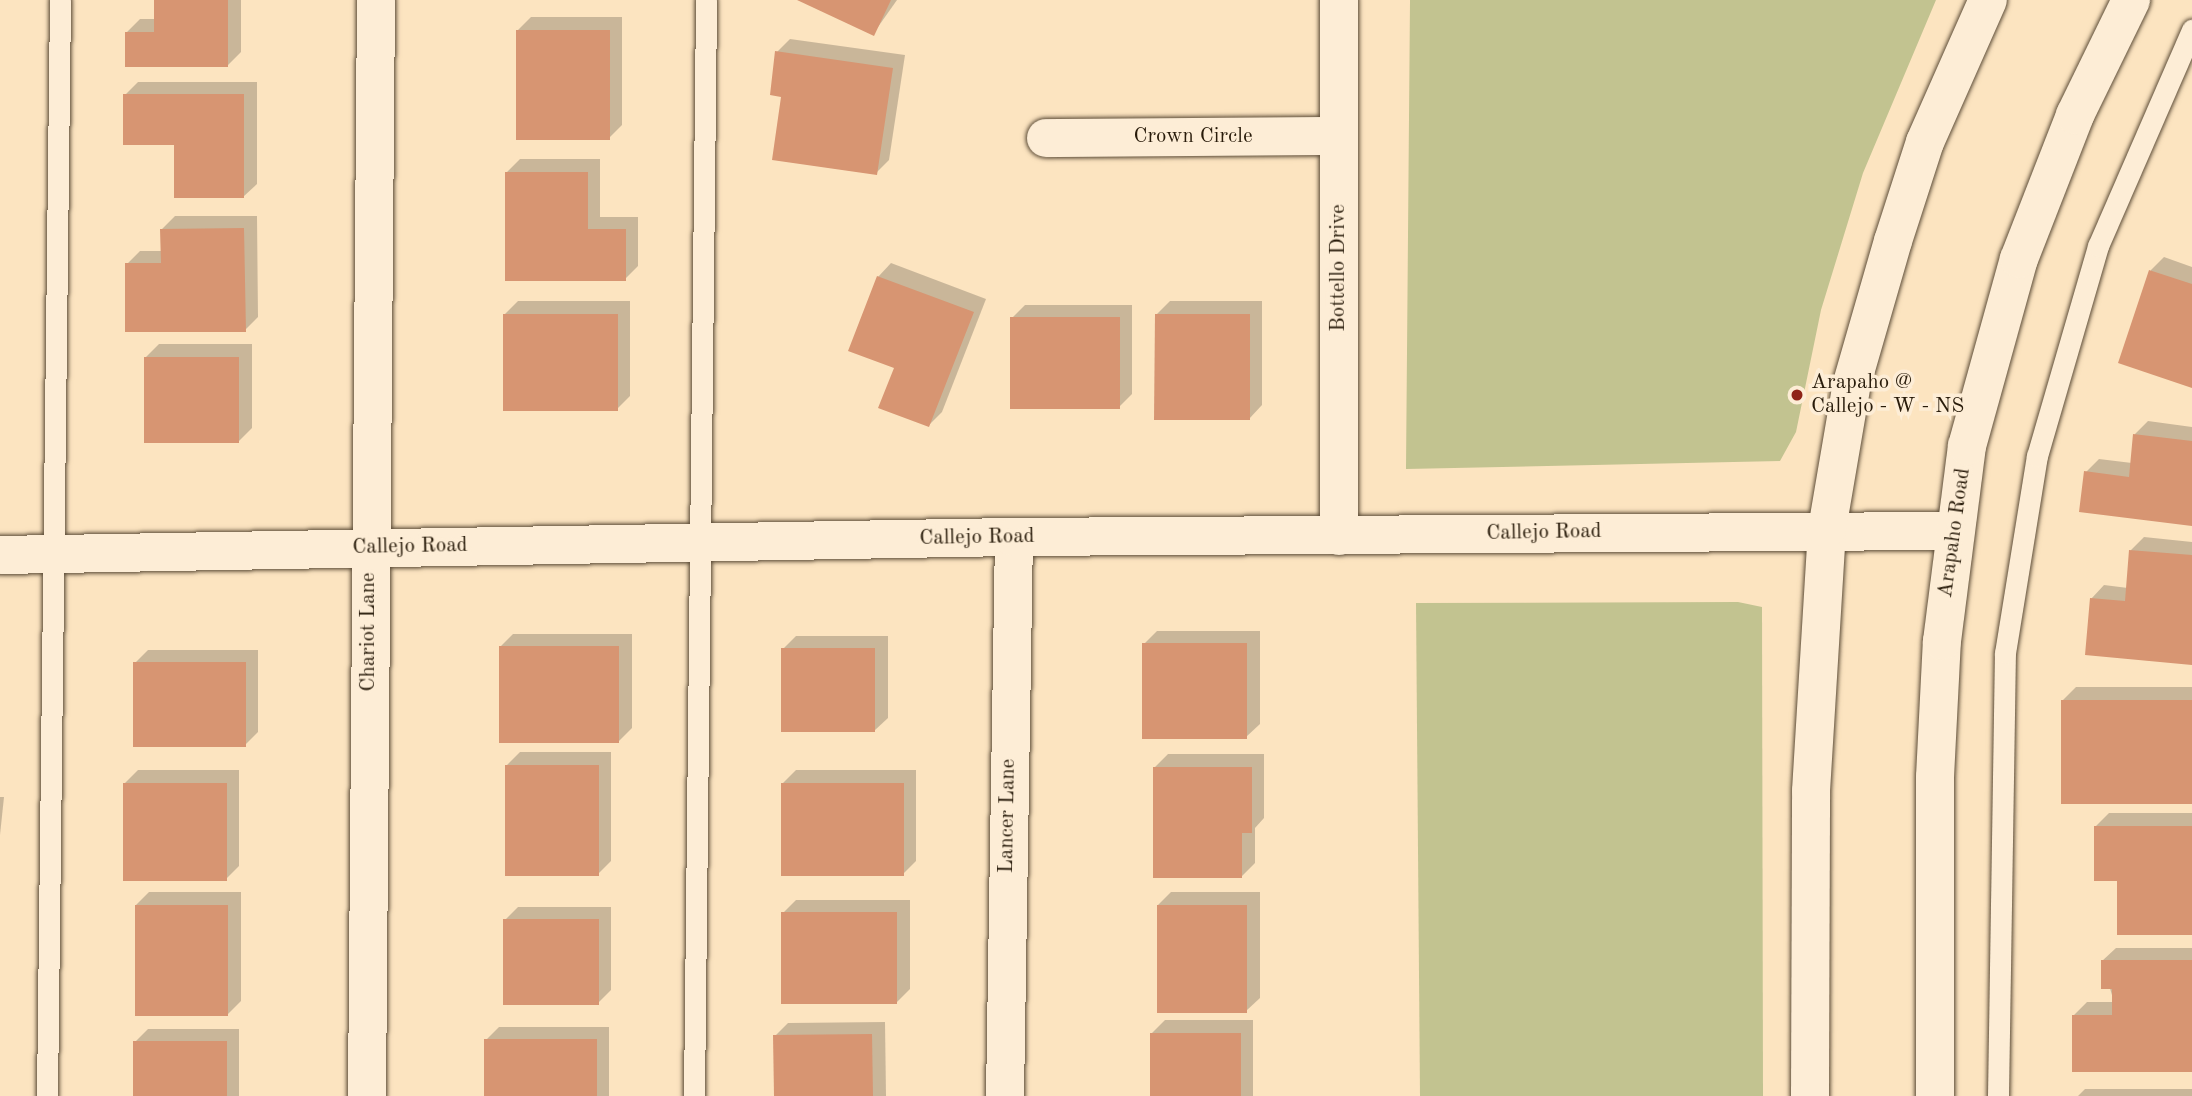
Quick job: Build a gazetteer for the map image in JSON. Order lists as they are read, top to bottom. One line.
{"streets":{"street":["Crown Circle","Bottello Drive","Callejo Road","Arapaho Road","Chariot Lane","Lancer Lane"]},"crossings":[["Crown Circle","Bottello Drive"],["Bottello Drive","Callejo Road"],["Callejo Road","Arapaho Road"],["Callejo Road","Chariot Lane"],["Callejo Road","Lancer Lane"]],"places":["Arapaho @ Callejo - W - NS"]}
